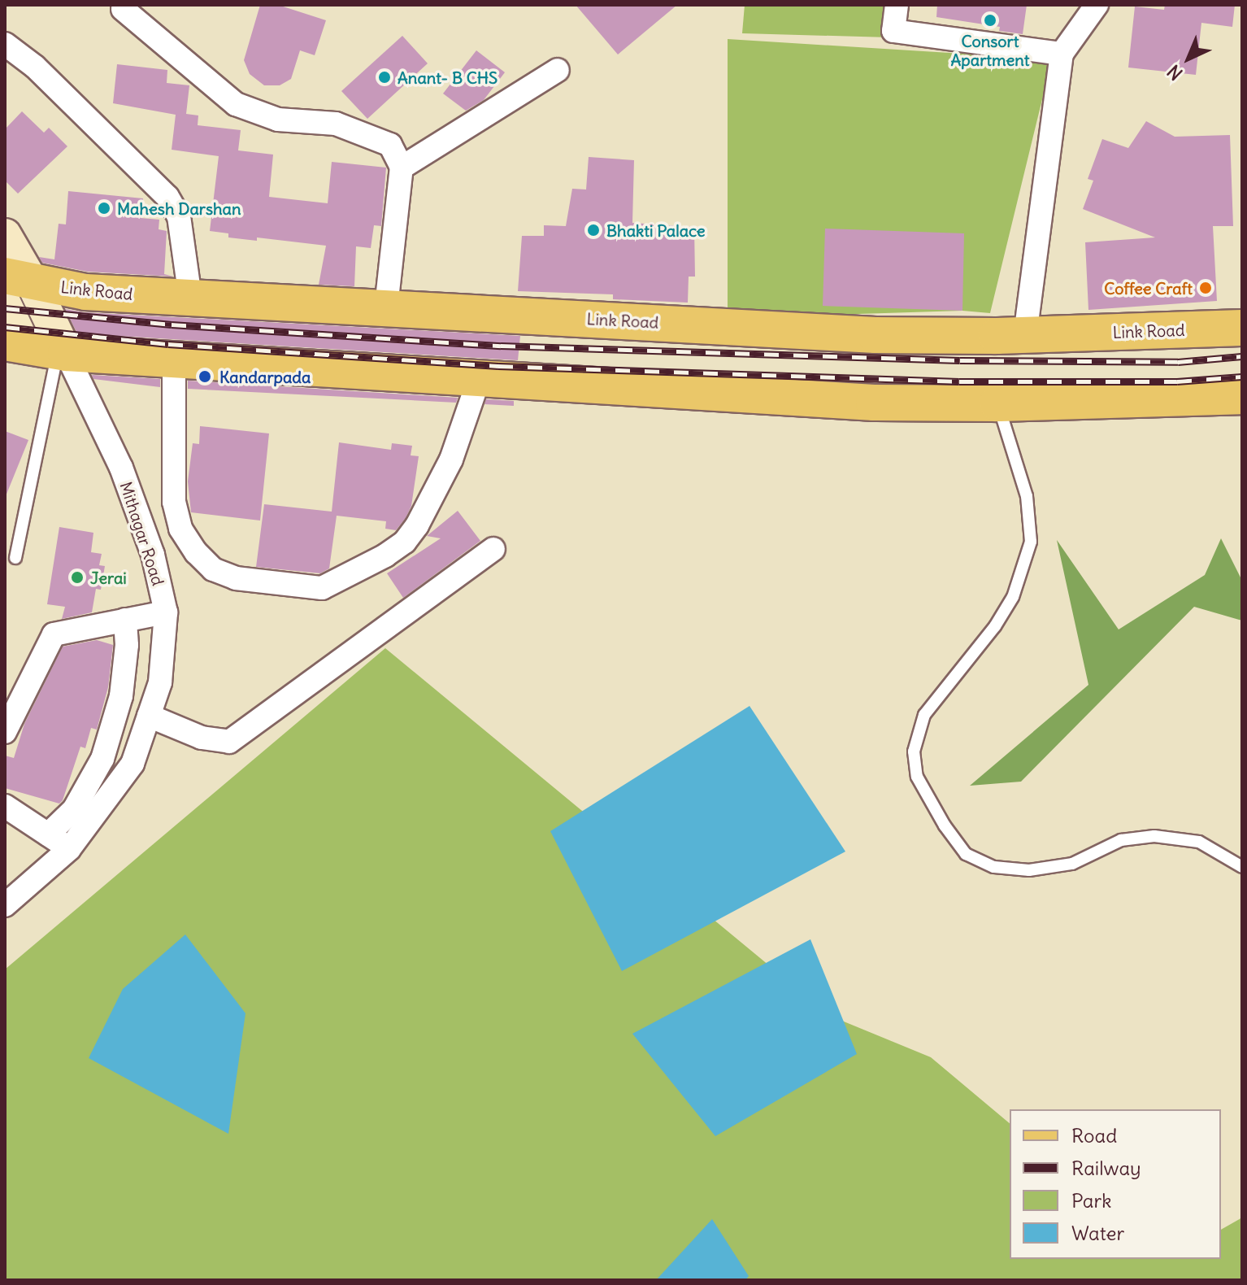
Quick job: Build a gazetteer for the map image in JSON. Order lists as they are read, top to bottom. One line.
{"streets":{"main road":["Link Road"],"street":["Mithagar Road"]},"places":["Consort Apartment","Anant- B CHS","Mahesh Darshan","Bhakti Palace","Coffee Craft","Kandarpada","Jerai"],"legend":["Road","Railway","Park","Water"],"north":"bottom left"}
